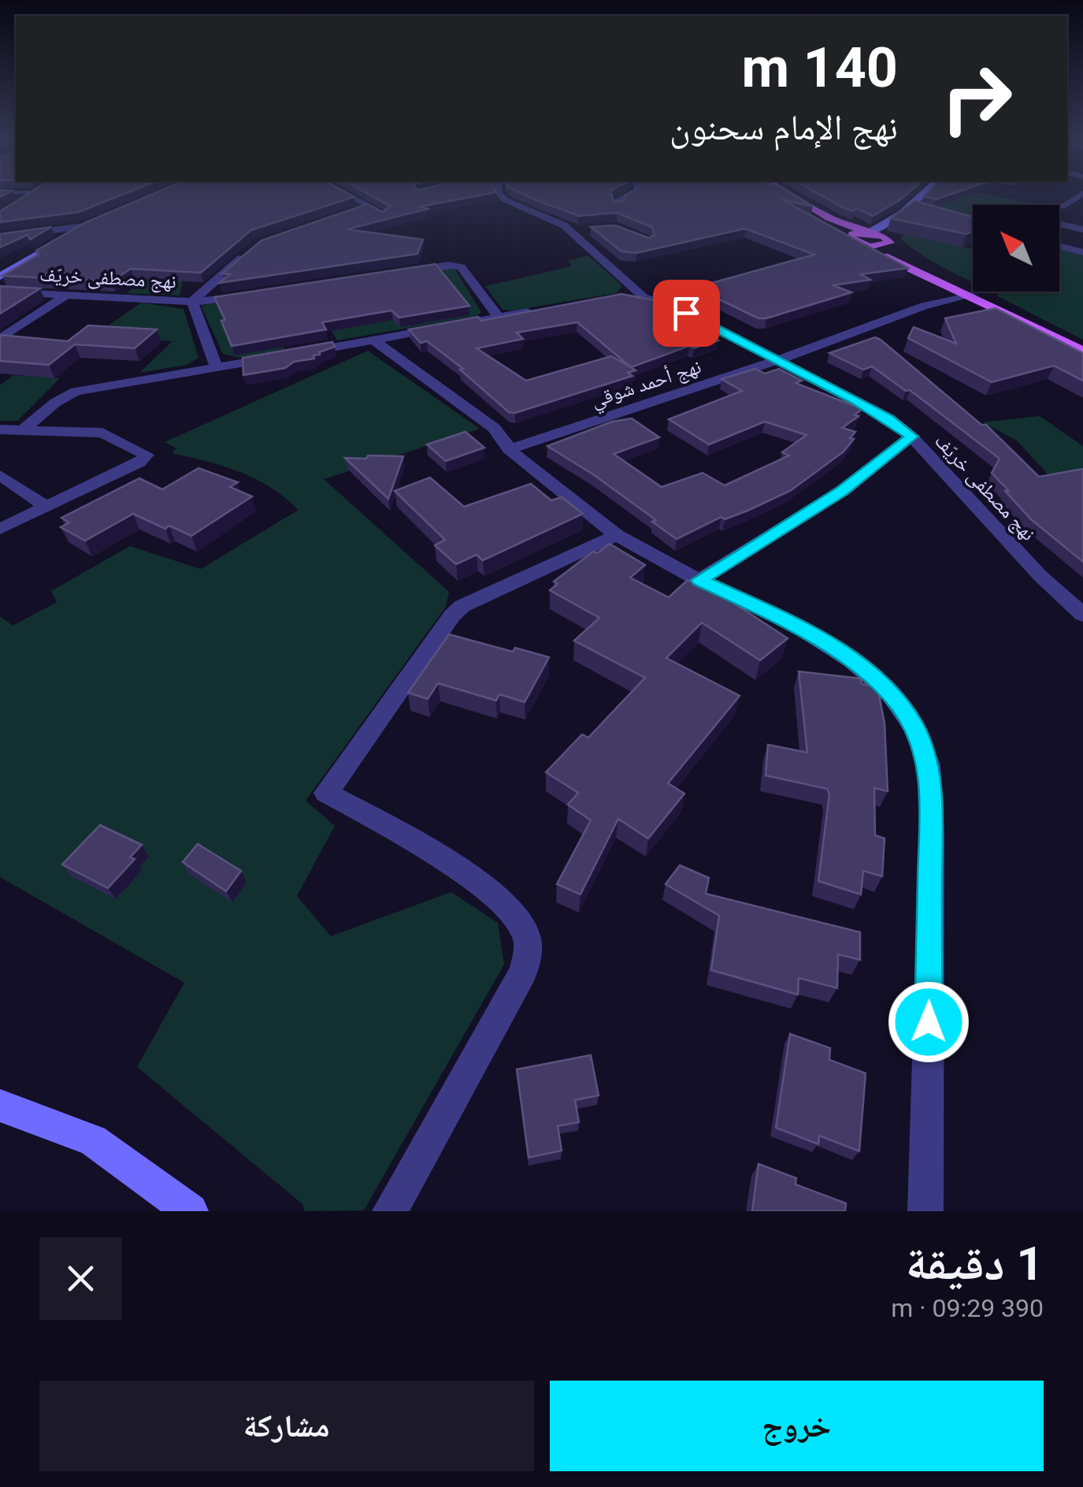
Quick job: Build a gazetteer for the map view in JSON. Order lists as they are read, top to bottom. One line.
{"streets":{"street":["نهج مصطفى خريّف","نهج أحمد شوقي"]},"crossings":[["نهج مصطفى خريّف","نهج أحمد شوقي"]],"north":"top left","page":{"turn":["140 m","نهج الإمام سحنون"],"heading":["1 دقيقة","390 m · 09:29"],"buttons":["خروج","مشاركة"]}}
